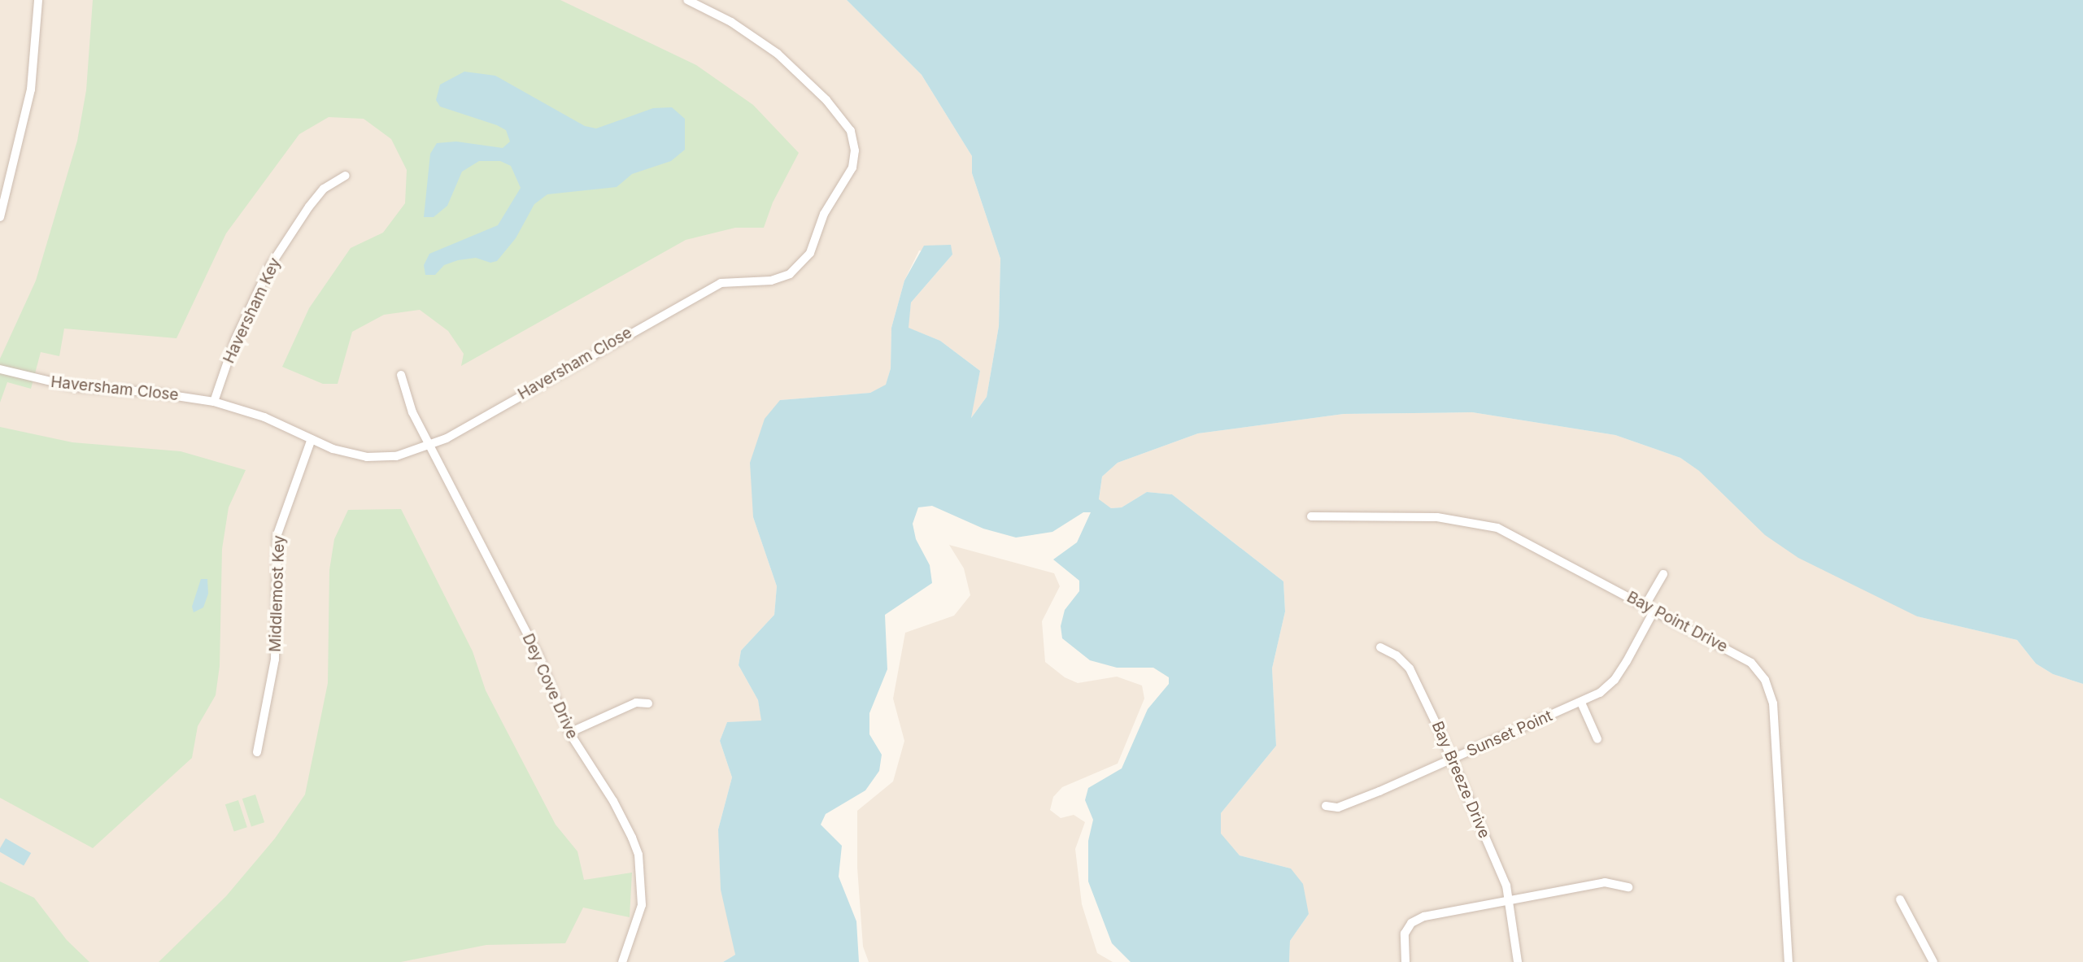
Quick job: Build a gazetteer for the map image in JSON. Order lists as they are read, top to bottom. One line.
{"streets":{"street":["Haversham Key","Haversham Close","Middlemost Key","Bay Point Drive","Dey Cove Drive","Sunset Point","Bay Breeze Drive"]},"crossings":[["Haversham Key","Haversham Close"],["Haversham Close","Middlemost Key"],["Haversham Close","Dey Cove Drive"],["Bay Point Drive","Sunset Point"],["Sunset Point","Bay Breeze Drive"]]}
